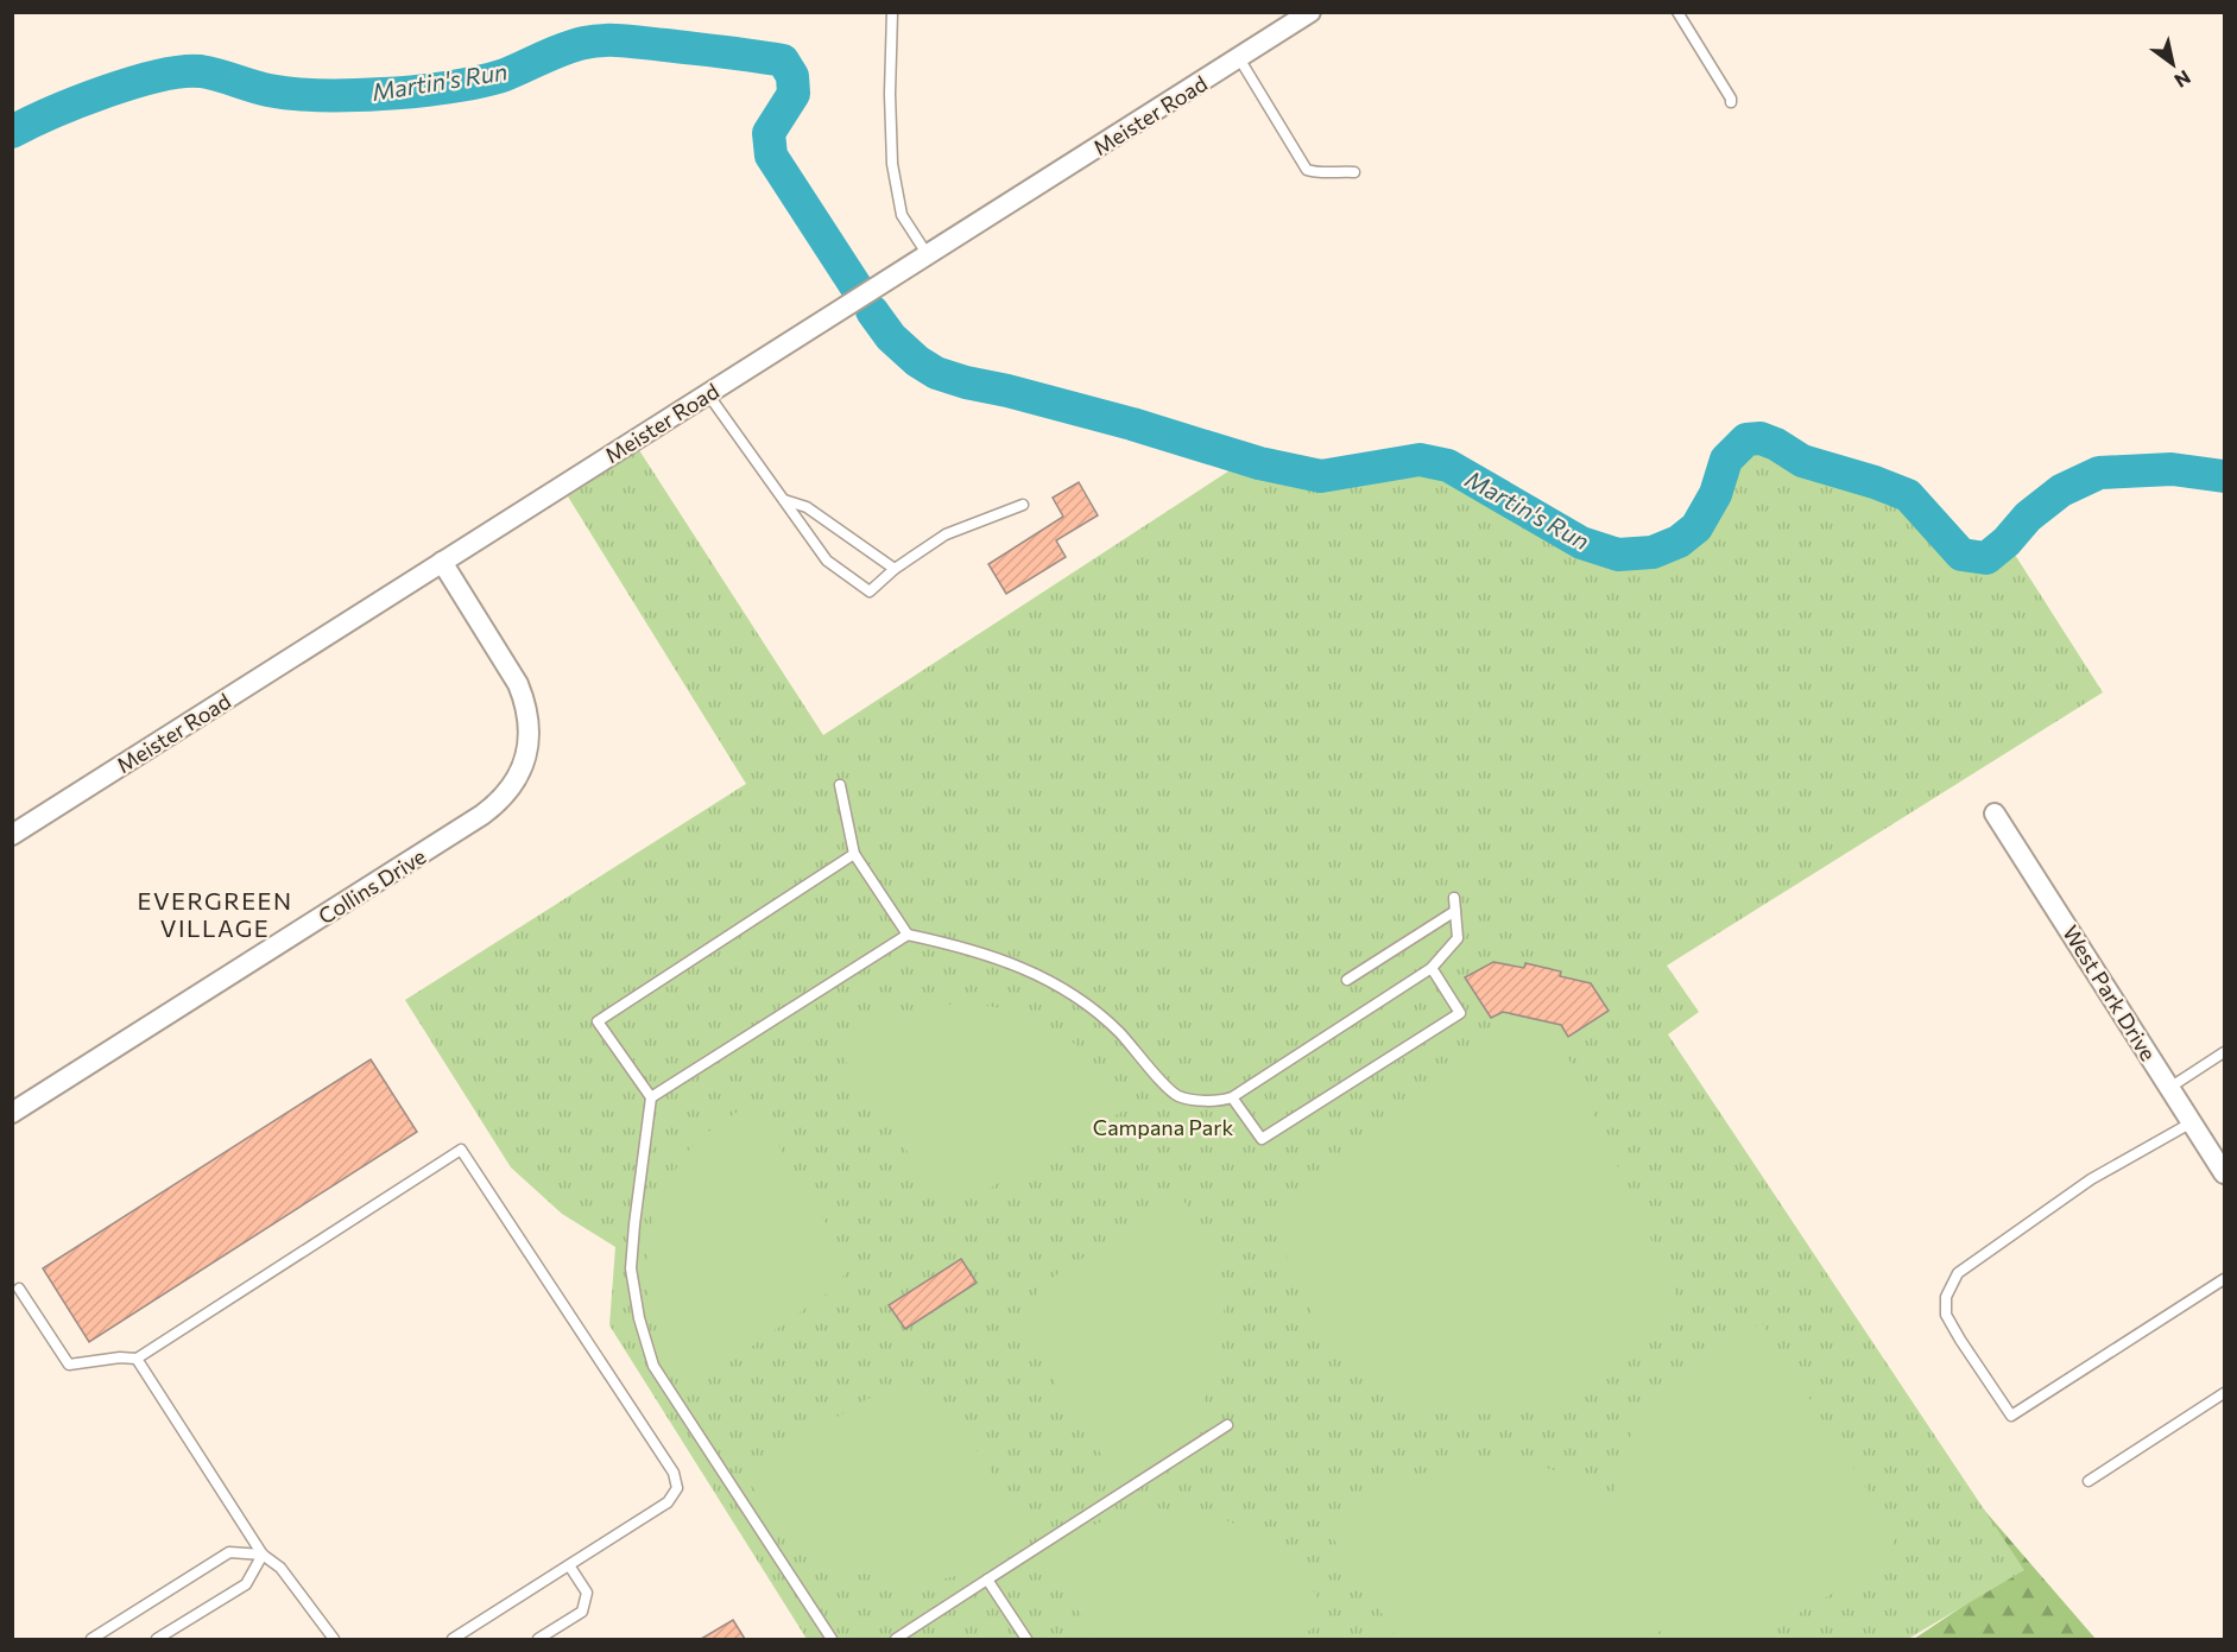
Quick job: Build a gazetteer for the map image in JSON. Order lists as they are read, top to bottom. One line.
{"streets":{"street":["Meister Road","Collins Drive","West Park Drive"]},"crossings":[["Meister Road","Collins Drive"]],"districts":["EVERGREEN VILLAGE"],"water":["Martin's Run"],"parks":["Campana Park"],"north":"bottom right"}
